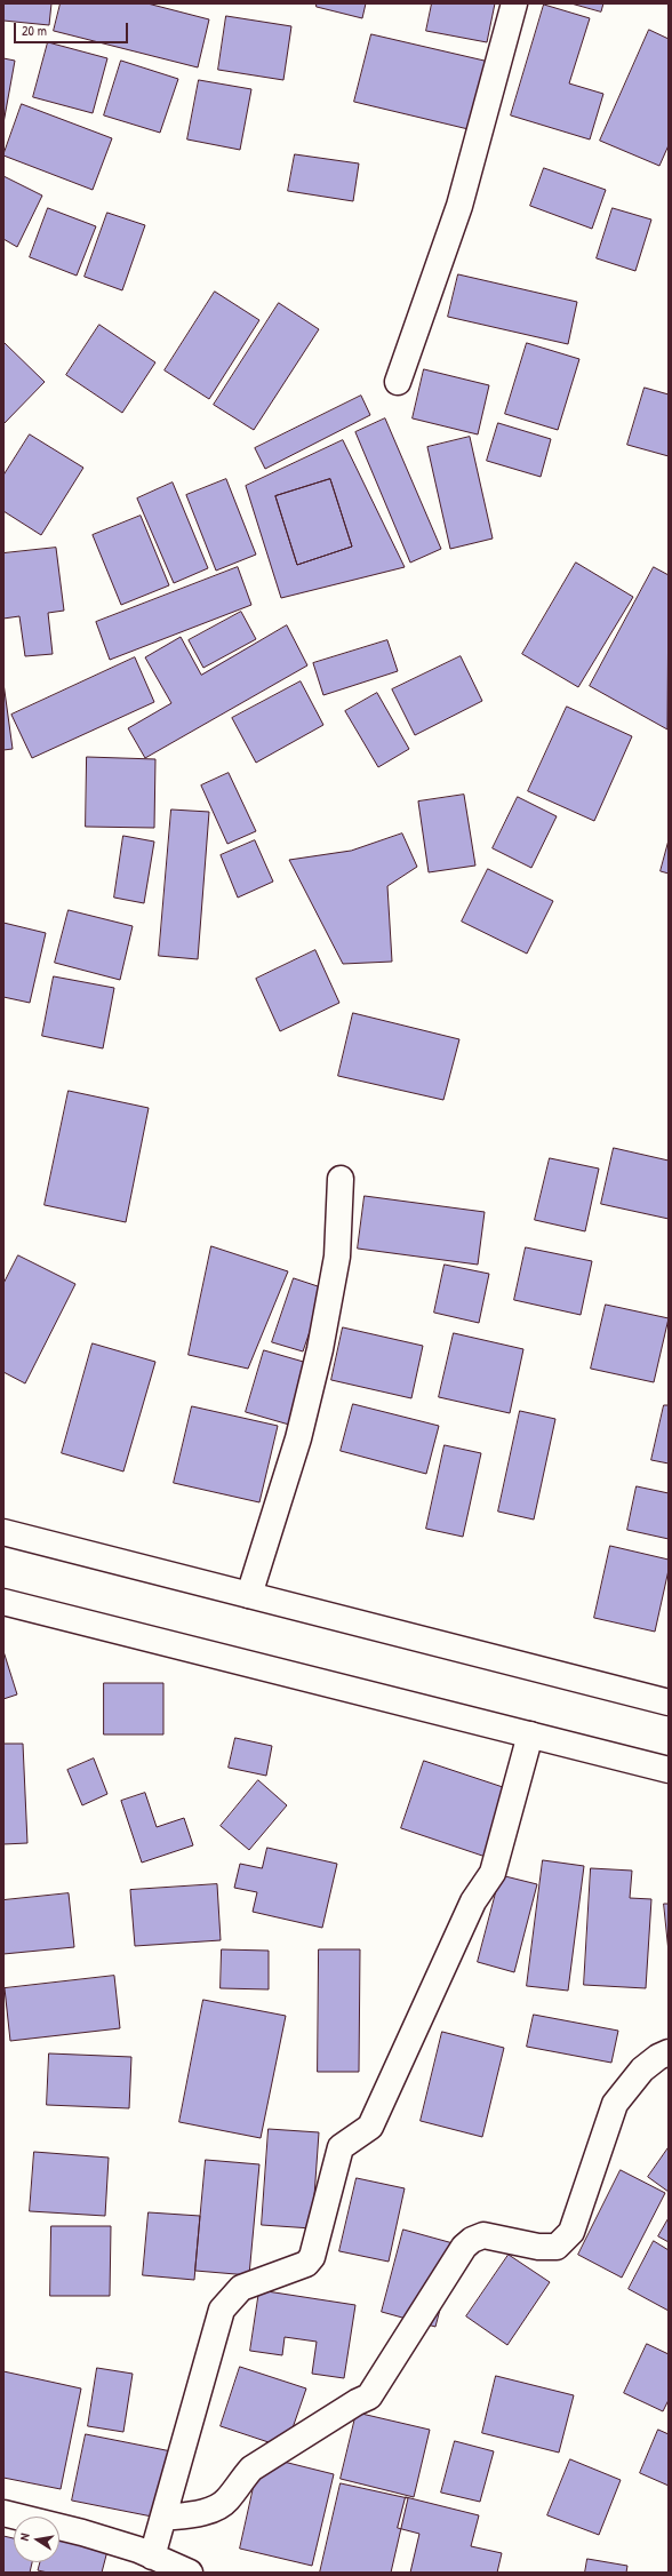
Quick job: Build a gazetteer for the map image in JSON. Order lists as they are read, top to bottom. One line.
{"scale_bar":"20 m","north":"left"}
